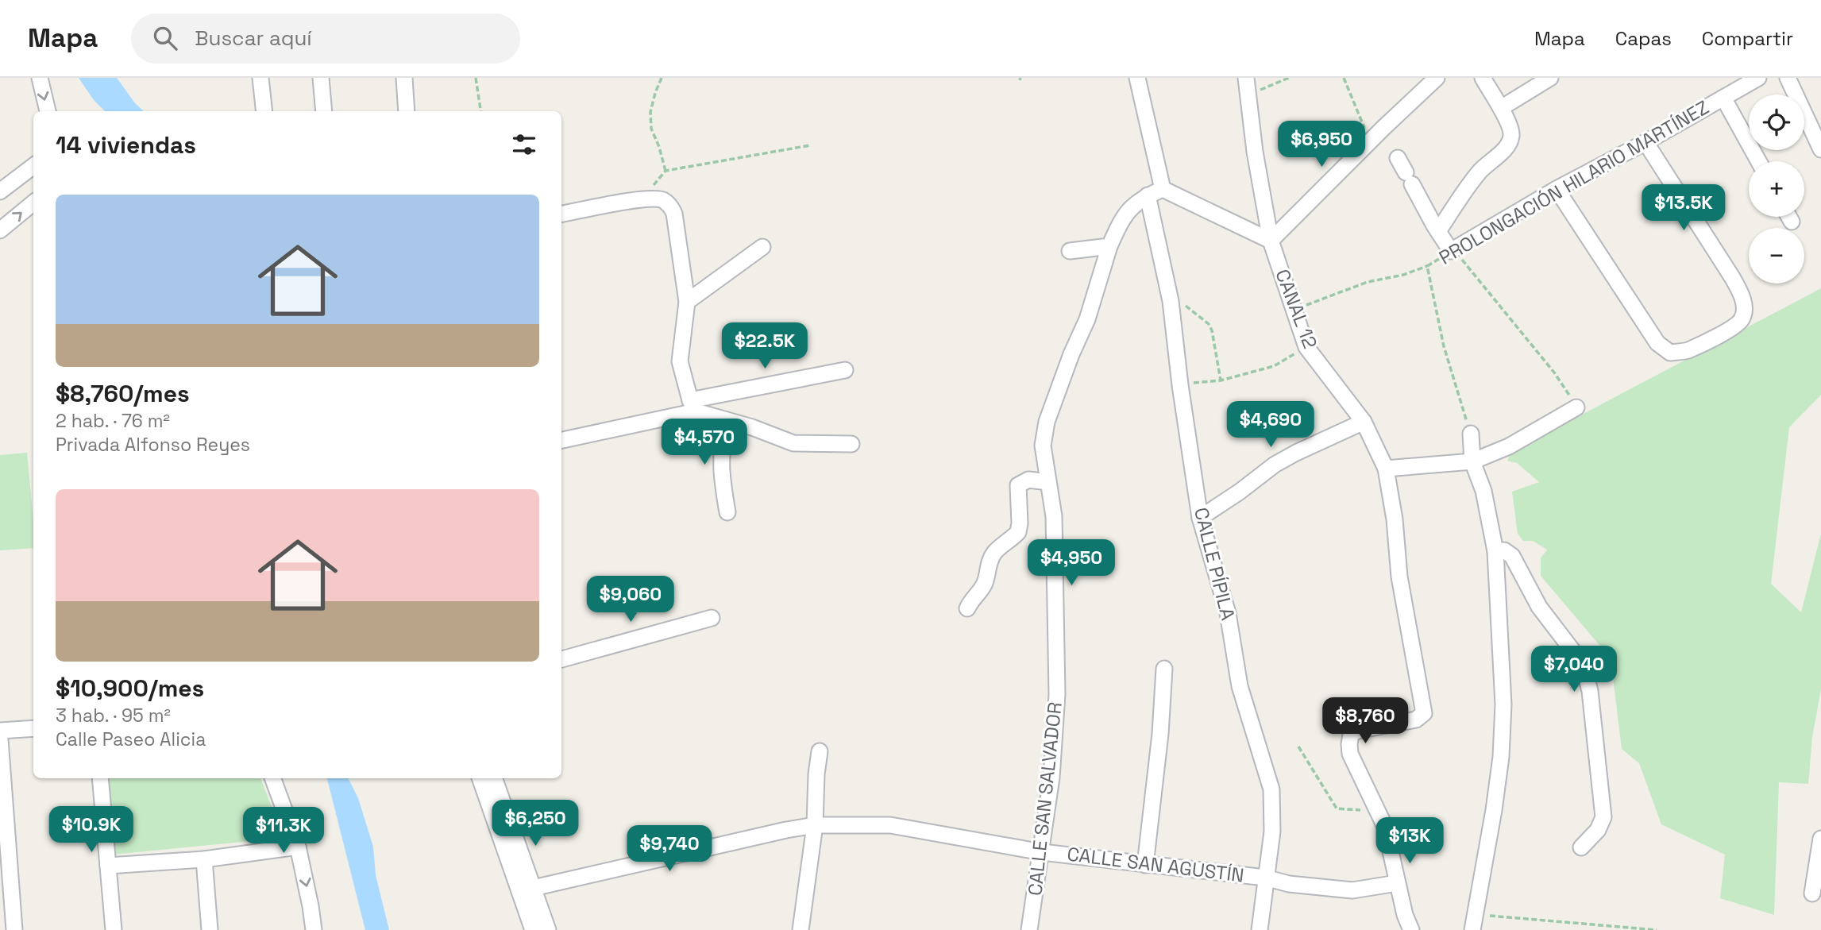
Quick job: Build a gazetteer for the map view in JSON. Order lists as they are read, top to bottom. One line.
{"streets":{"street":["PROLONGACIÓN HILARIO MARTÍNEZ","CANAL 12","CALLE PÍPILA","CALLE SAN SALVADOR","CALLE SAN AGUSTÍN"]},"crossings":[["CALLE PÍPILA","CALLE SAN SALVADOR"],["CALLE PÍPILA","CALLE SAN AGUSTÍN"],["CALLE SAN SALVADOR","CALLE SAN AGUSTÍN"]],"page":{"header":"Mapa","search":"Buscar aquí","nav":["Mapa","Capas","Compartir"],"map_buttons":["+","−"],"heading":"14 viviendas","price":["$6,950","$13.5K","$22.5K","$4,690","$4,570","$4,950","$9,060","$7,040","$8,760","$6,250","$10.9K","$11.3K","$13K","$9,740"],"list":[{"name":"$8,760/mes","note":"2 hab. · 76 m² · Privada Alfonso Reyes"},{"name":"$10,900/mes","note":"3 hab. · 95 m² · Calle Paseo Alicia"}]}}
